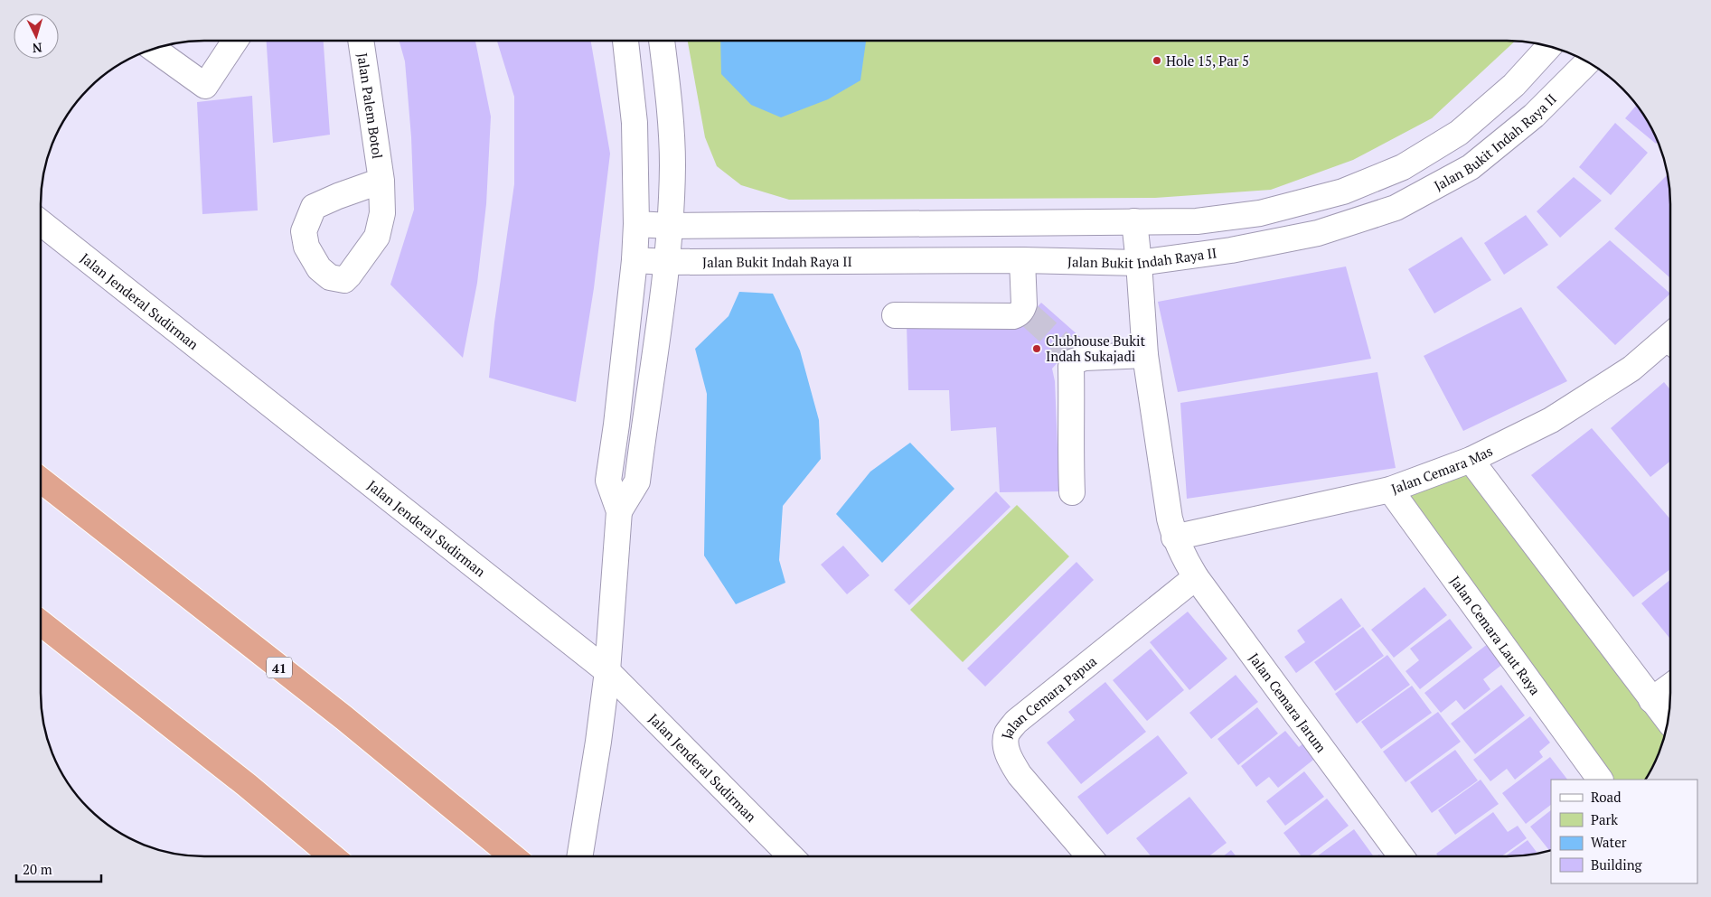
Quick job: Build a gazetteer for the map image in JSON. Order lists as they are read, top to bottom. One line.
{"streets":{"highway":["41"],"street":["Jalan Palem Botol","Jalan Bukit Indah Raya II","Jalan Jenderal Sudirman","Jalan Cemara Mas","Jalan Cemara Laut Raya","Jalan Cemara Papua","Jalan Cemara Jarum"]},"crossings":[["Jalan Bukit Indah Raya II","Jalan Cemara Jarum"],["Jalan Cemara Mas","Jalan Cemara Laut Raya"],["Jalan Cemara Mas","Jalan Cemara Jarum"],["Jalan Cemara Papua","Jalan Cemara Jarum"]],"places":["Hole 15, Par 5","Clubhouse Bukit Indah Sukajadi"],"legend":["Road","Park","Water","Building"],"scale_bar":"20 m","north":"bottom"}
